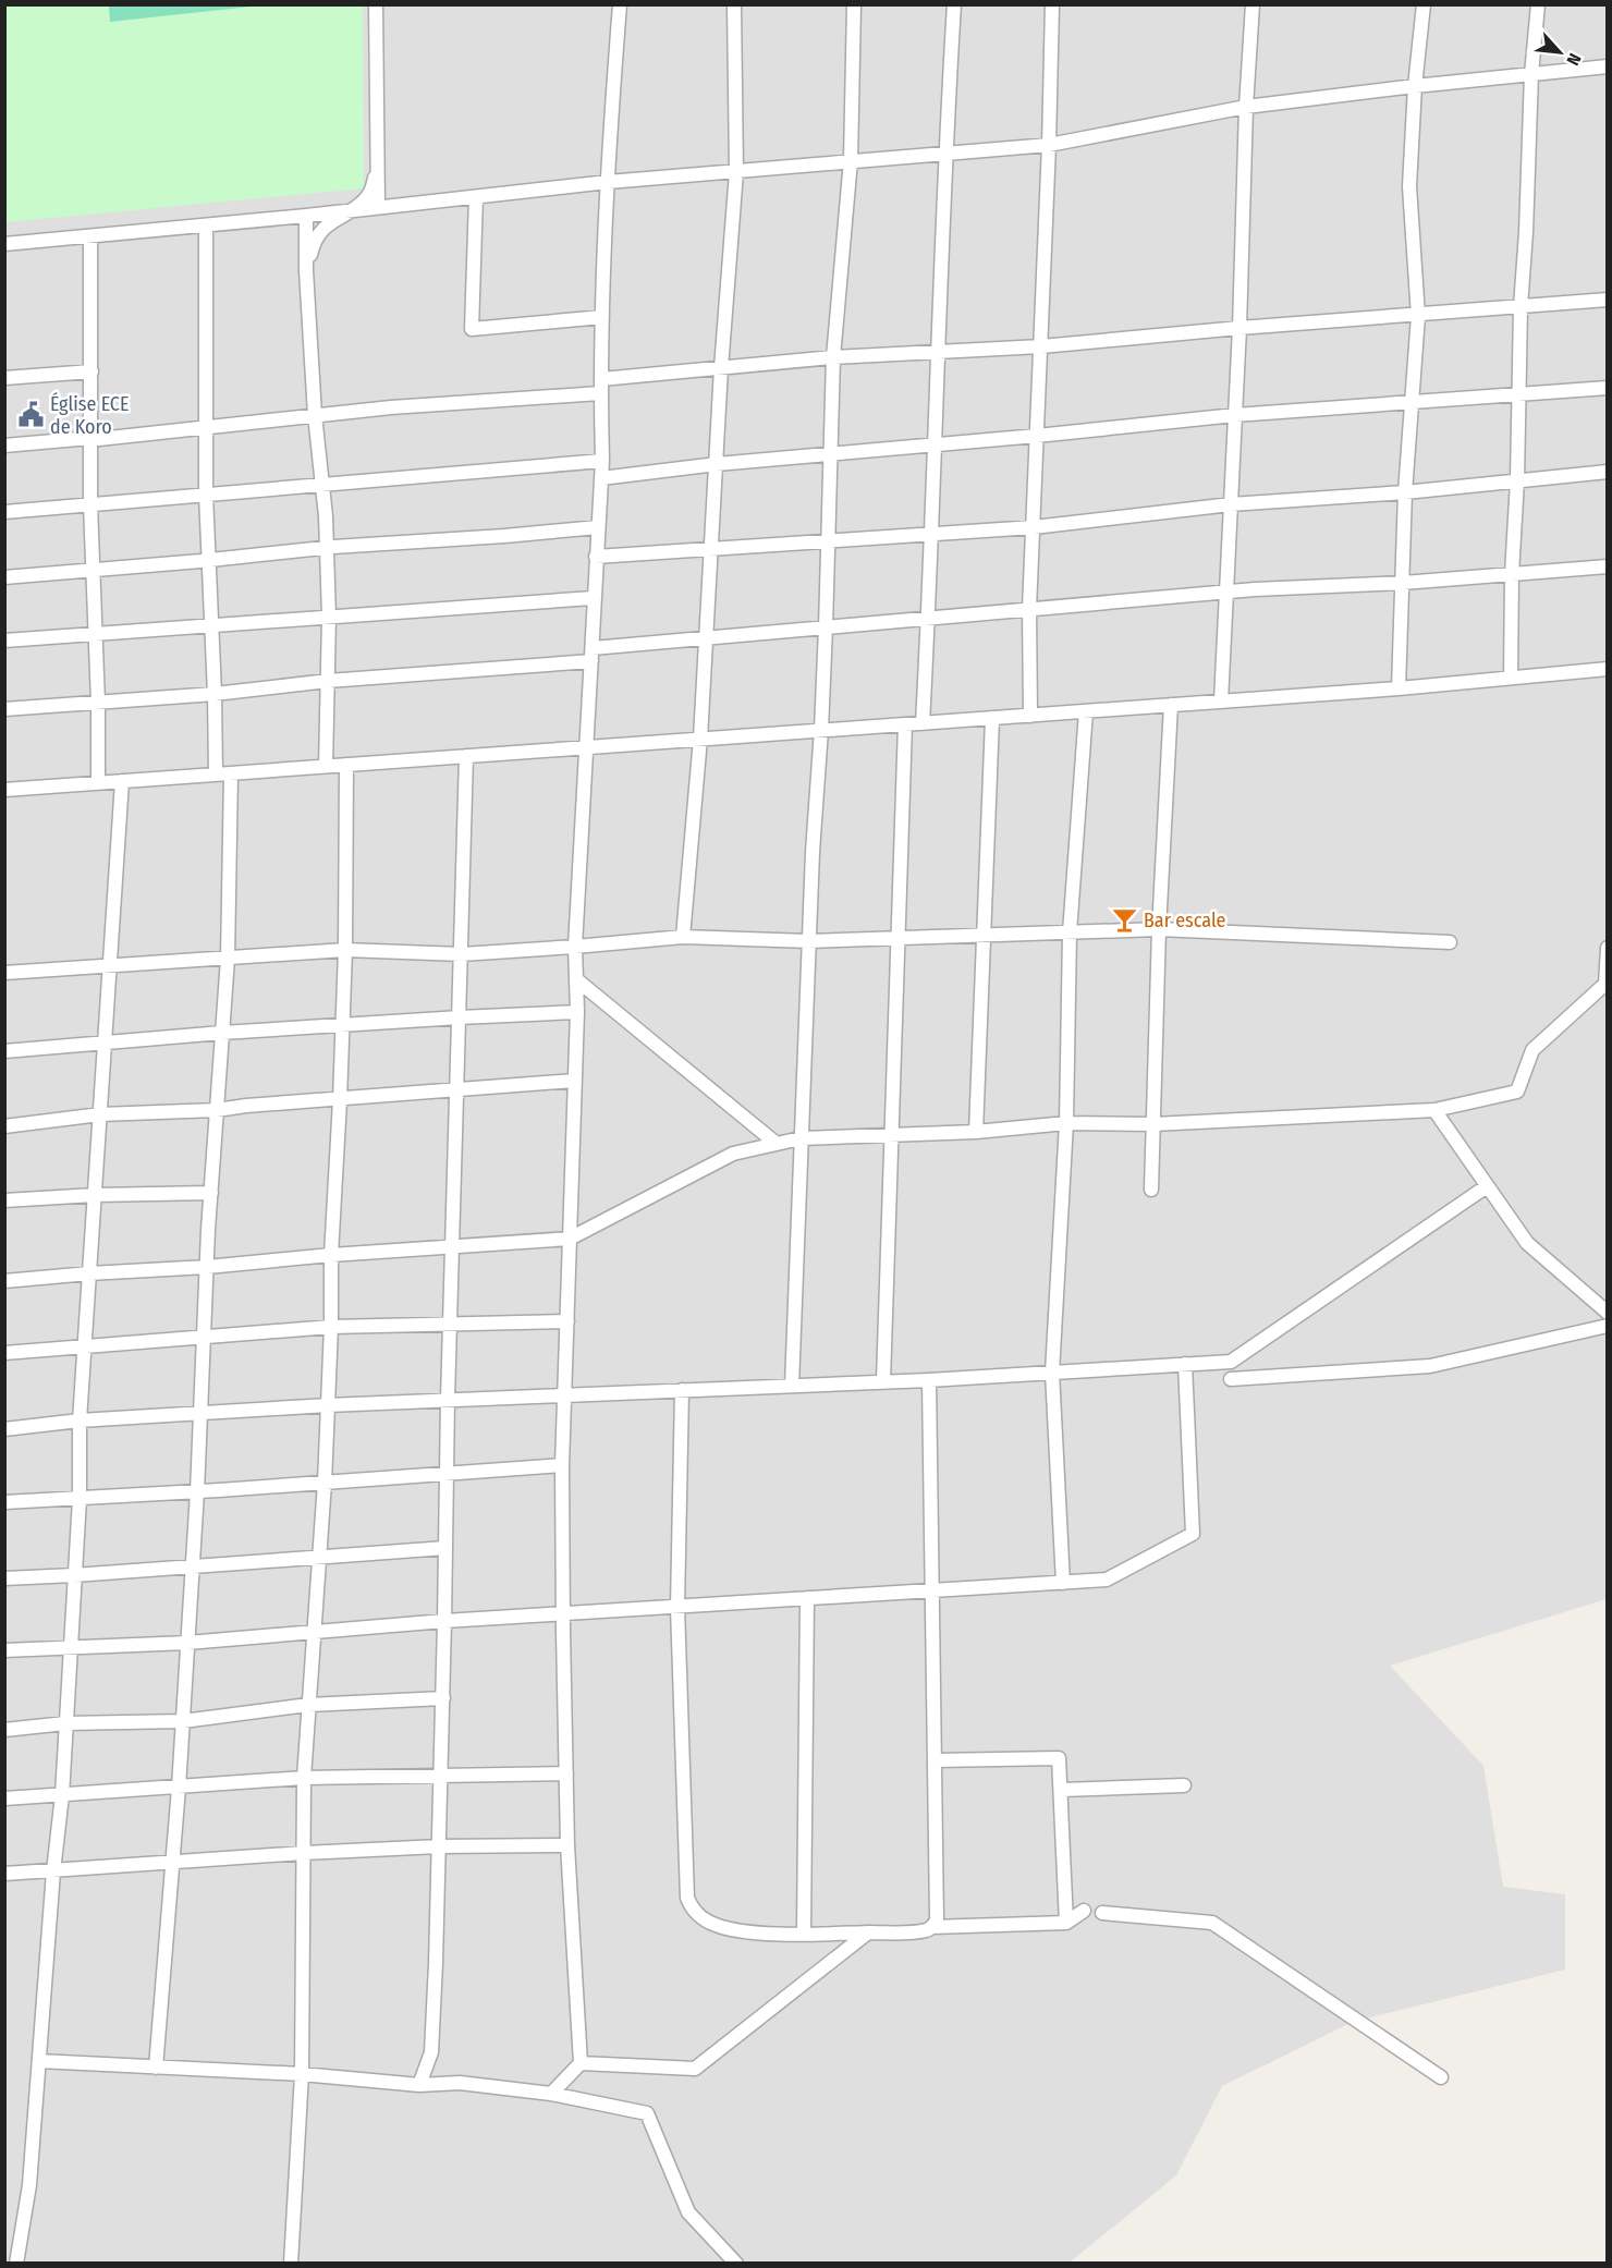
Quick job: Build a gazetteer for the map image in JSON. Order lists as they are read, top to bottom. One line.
{"places":{"public building":["Église ECE de Koro"],"bar":["Bar escale"]},"north":"bottom right"}
